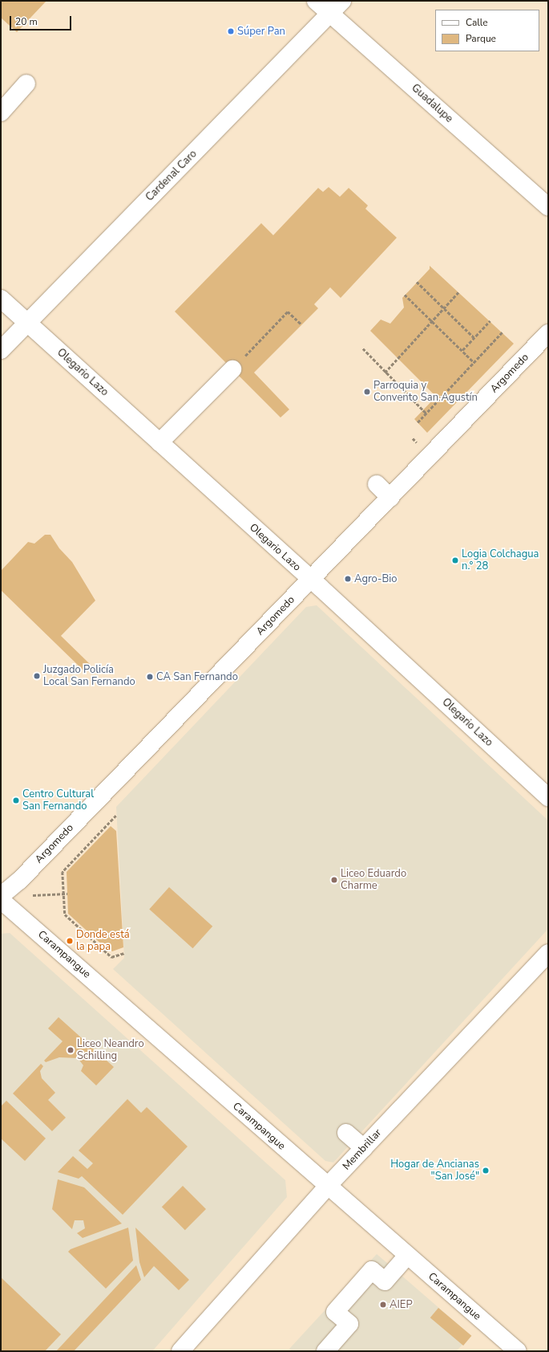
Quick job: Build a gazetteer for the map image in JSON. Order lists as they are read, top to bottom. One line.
{"streets":{"street":["Guadalupe","Cardenal Caro","Olegario Lazo","Argomedo","Carampangue","Membrillar"]},"crossings":[["Guadalupe","Cardenal Caro"],["Cardenal Caro","Olegario Lazo"],["Olegario Lazo","Argomedo"],["Carampangue","Membrillar"]],"places":["Súper Pan","Parroquia y Convento San Agustín","Logia Colchagua n.° 28","Agro-Bio","Juzgado Policía Local San Fernando","CA San Fernando","Centro Cultural San Fernando","Liceo Eduardo Charme","Donde está la papa","Liceo Neandro Schilling","Hogar de Ancianas \"San José\"","AIEP"],"legend":["Calle","Parque"],"scale_bar":"20 m"}
